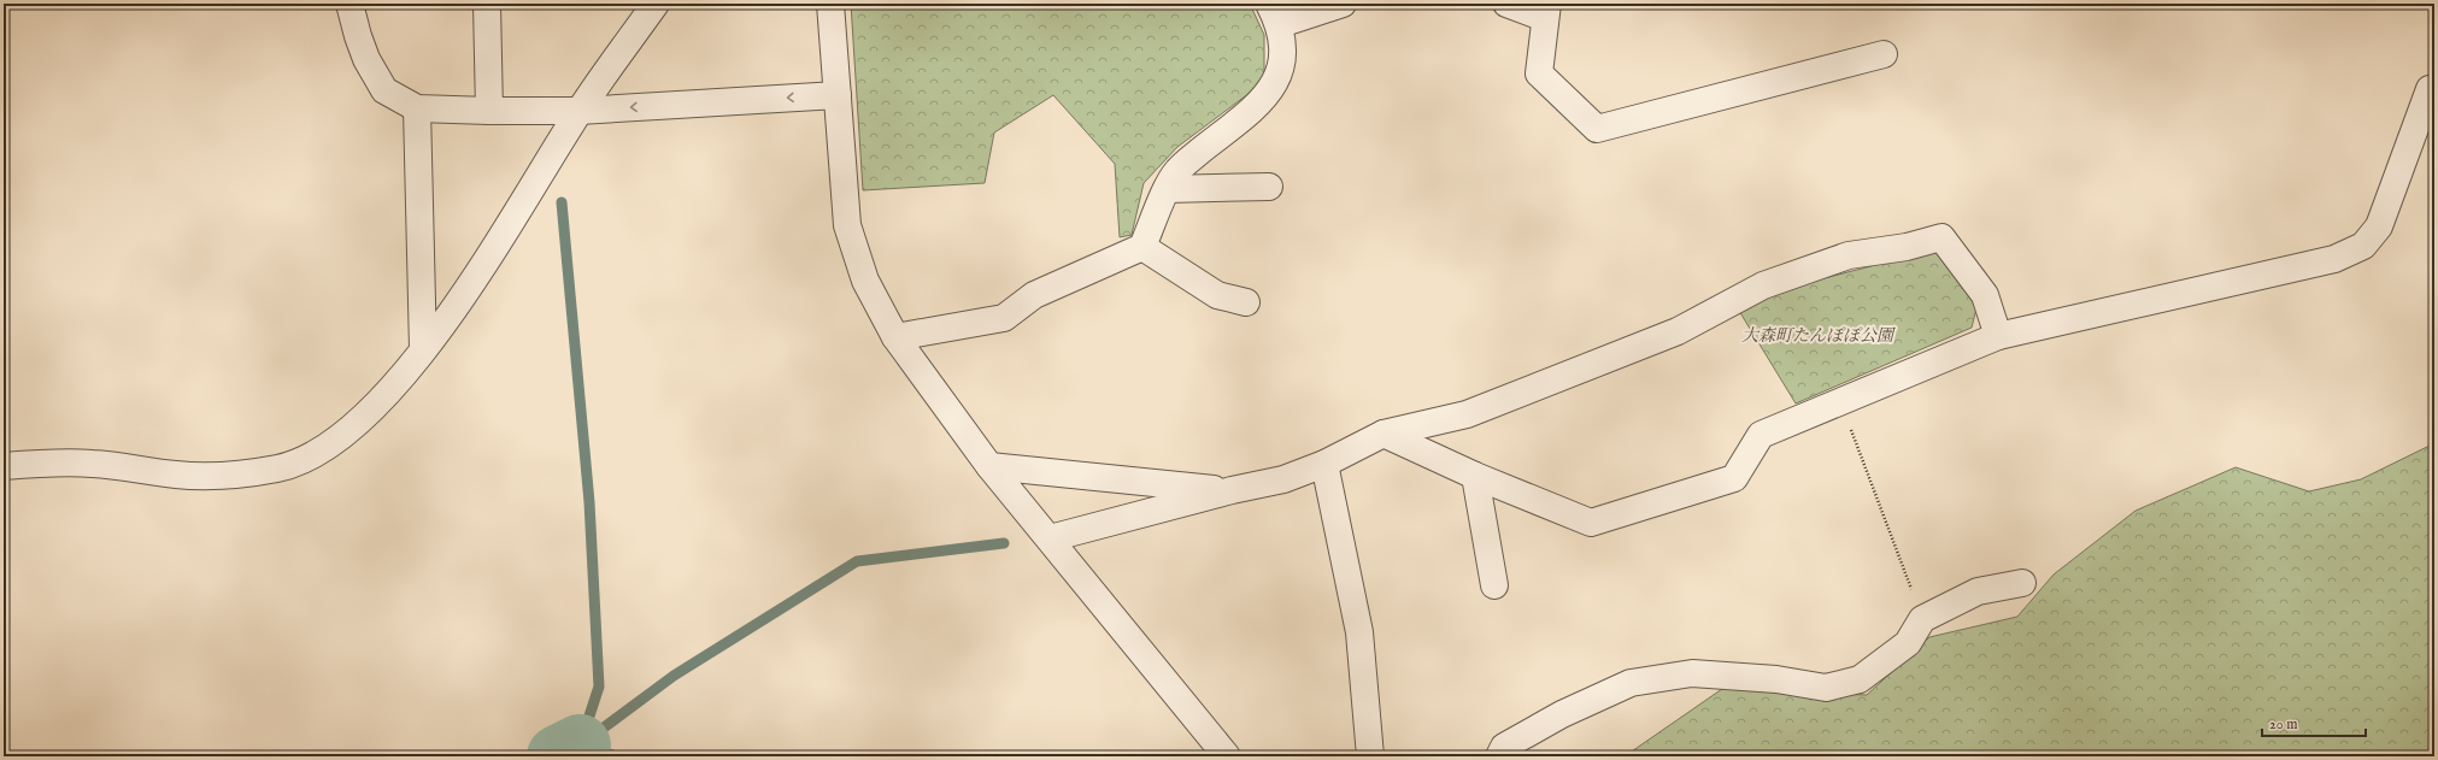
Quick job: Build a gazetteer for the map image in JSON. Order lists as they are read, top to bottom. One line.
{"parks":["大森町たんぽぽ公園"],"scale_bar":"20 m"}
